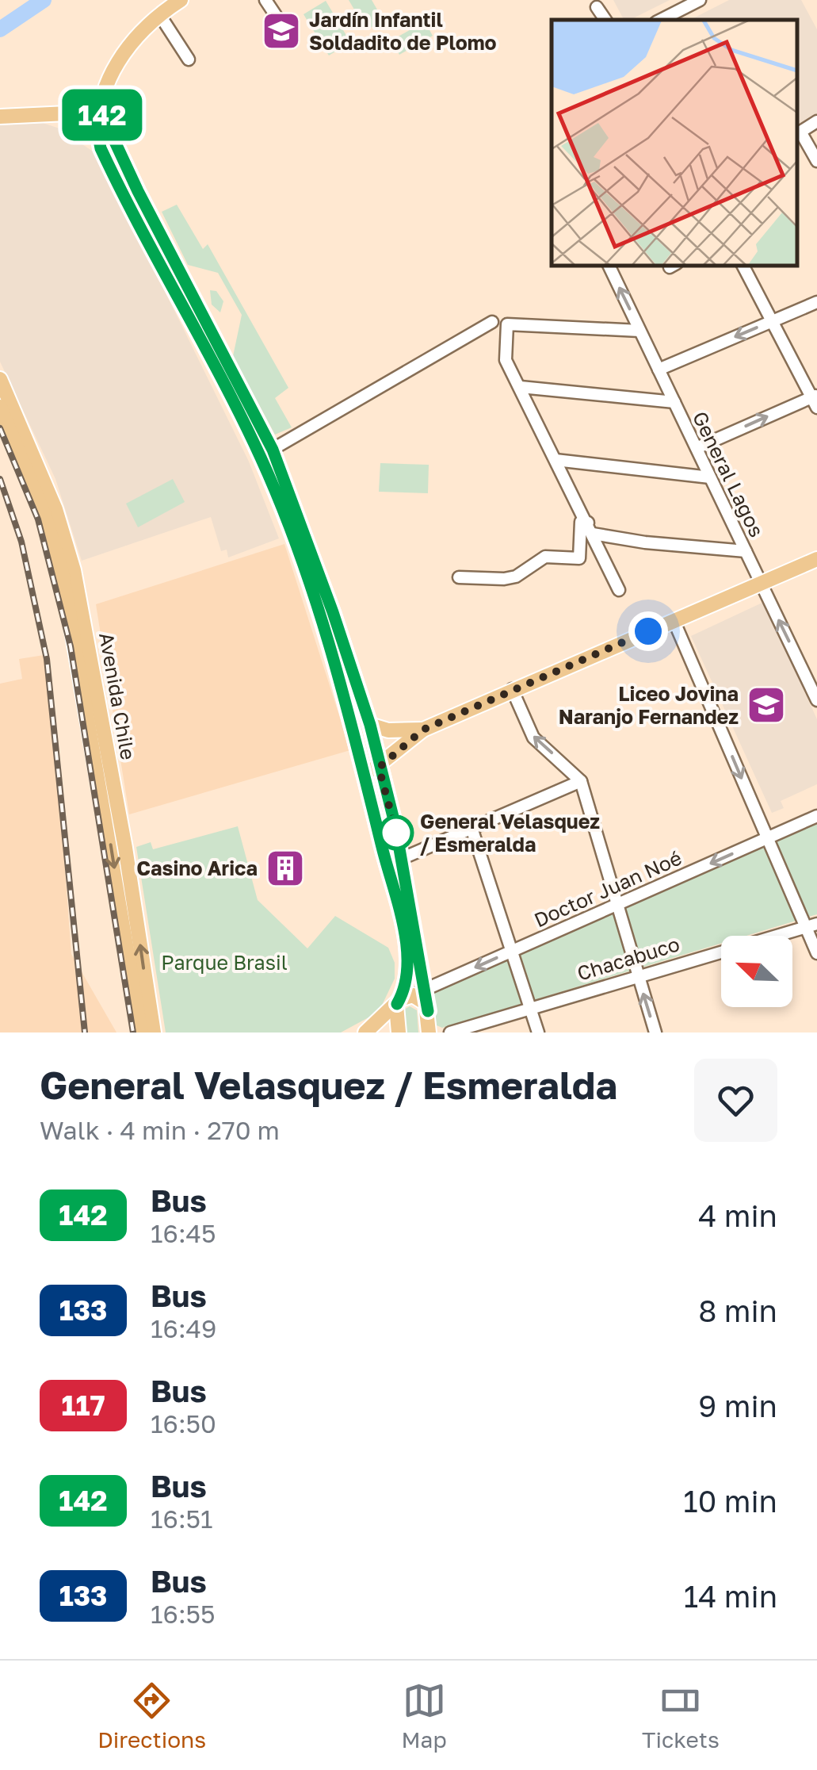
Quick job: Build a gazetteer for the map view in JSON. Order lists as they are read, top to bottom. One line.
{"streets":{"main road":["Avenida Chile"],"street":["General Lagos","Doctor Juan Noé","Chacabuco"]},"one_way":["Doctor Juan Noé"],"parks":["Parque Brasil"],"places":{"school or university":["Jardín Infantil Soldadito de Plomo","Liceo Jovina Naranjo Fernandez"],"other":["General Velasquez / Esmeralda"],"building":["Casino Arica"]},"lines":["bus line 142"],"north":"top left","page":{"on_map":"142","heading":["General Velasquez / Esmeralda","Walk · 4 min · 270 m"],"list":[{"mark":"142","name":"Bus","note":"16:45","value":"4 min"},{"mark":"133","name":"Bus","note":"16:49","value":"8 min"},{"mark":"117","name":"Bus","note":"16:50","value":"9 min"},{"mark":"142","name":"Bus","note":"16:51","value":"10 min"},{"mark":"133","name":"Bus","note":"16:55","value":"14 min"}],"tabs":["Directions","Map","Tickets"]}}
